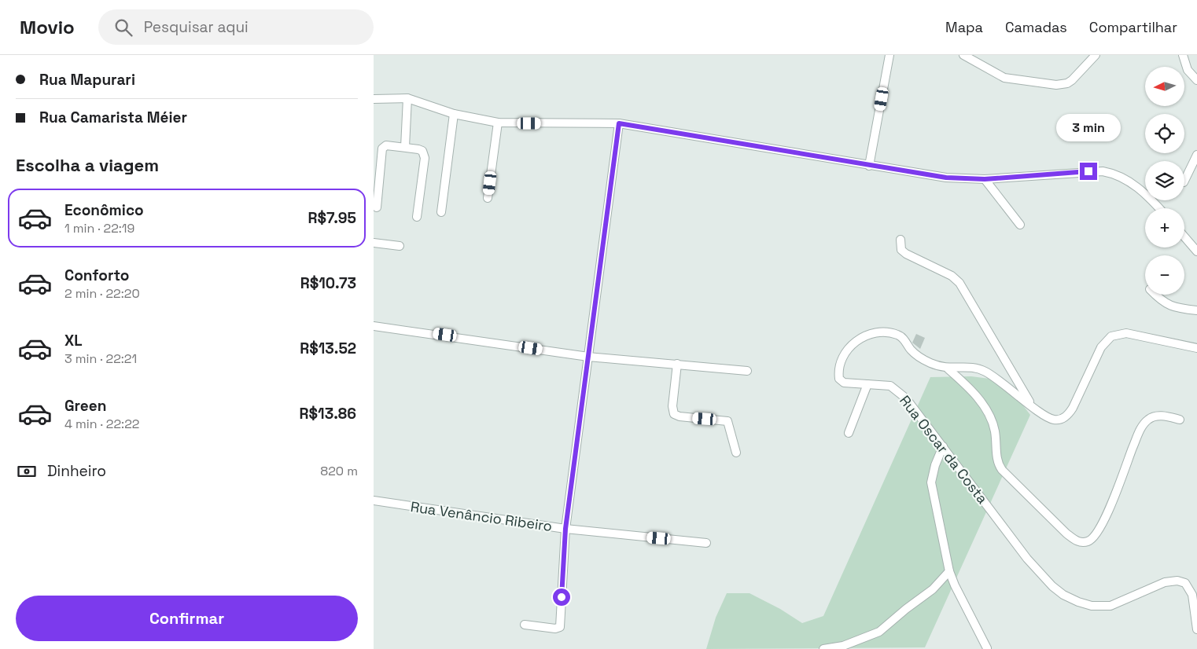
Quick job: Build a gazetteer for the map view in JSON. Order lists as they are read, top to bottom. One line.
{"streets":{"street":["Rua Oscar da Costa","Rua Venâncio Ribeiro"]},"north":"left","page":{"header":"Movio","search":"Pesquisar aqui","nav":["Mapa","Camadas","Compartilhar"],"banner":["Rua Mapurari","Rua Camarista Méier"],"map_buttons":["+","−"],"bubble":"3 min","heading":"Escolha a viagem","list":[{"name":"Econômico","note":"1 min · 22:19","value":"R$7.95"},{"name":"Conforto","note":"2 min · 22:20","value":"R$10.73"},{"name":"XL","note":"3 min · 22:21","value":"R$13.52"},{"name":"Green","note":"4 min · 22:22","value":"R$13.86"}],"pay":["Dinheiro","820 m"],"buttons":"Confirmar"}}
